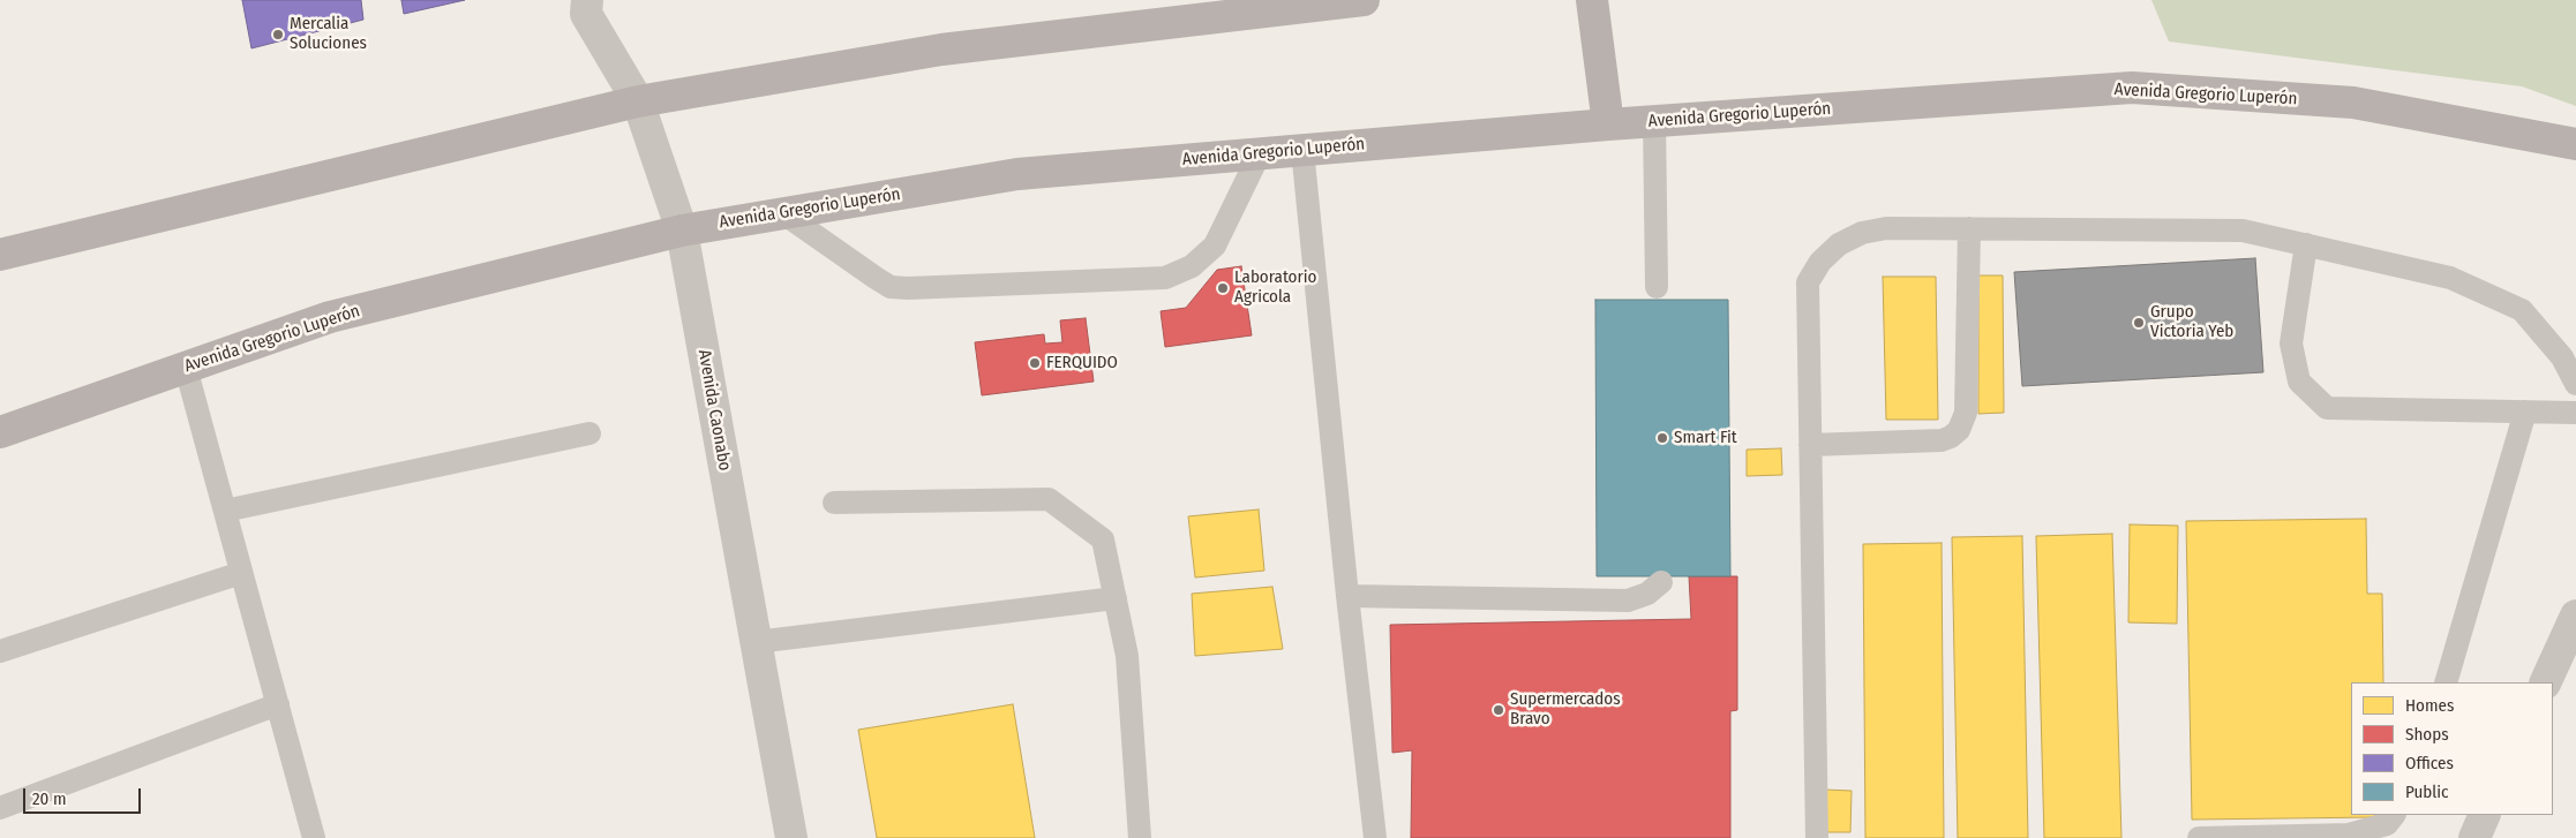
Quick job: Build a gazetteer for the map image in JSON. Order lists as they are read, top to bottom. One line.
{"streets":{"main road":["Avenida Gregorio Luperón"],"street":["Avenida Caonabo"]},"crossings":[["Avenida Gregorio Luperón","Avenida Caonabo"]],"places":["Mercalia Soluciones","Laboratorio Agricola","Grupo Victoria Yeb","FERQUIDO","Smart Fit","Supermercados Bravo"],"legend":["Homes","Shops","Offices","Public"],"scale_bar":"20 m"}
